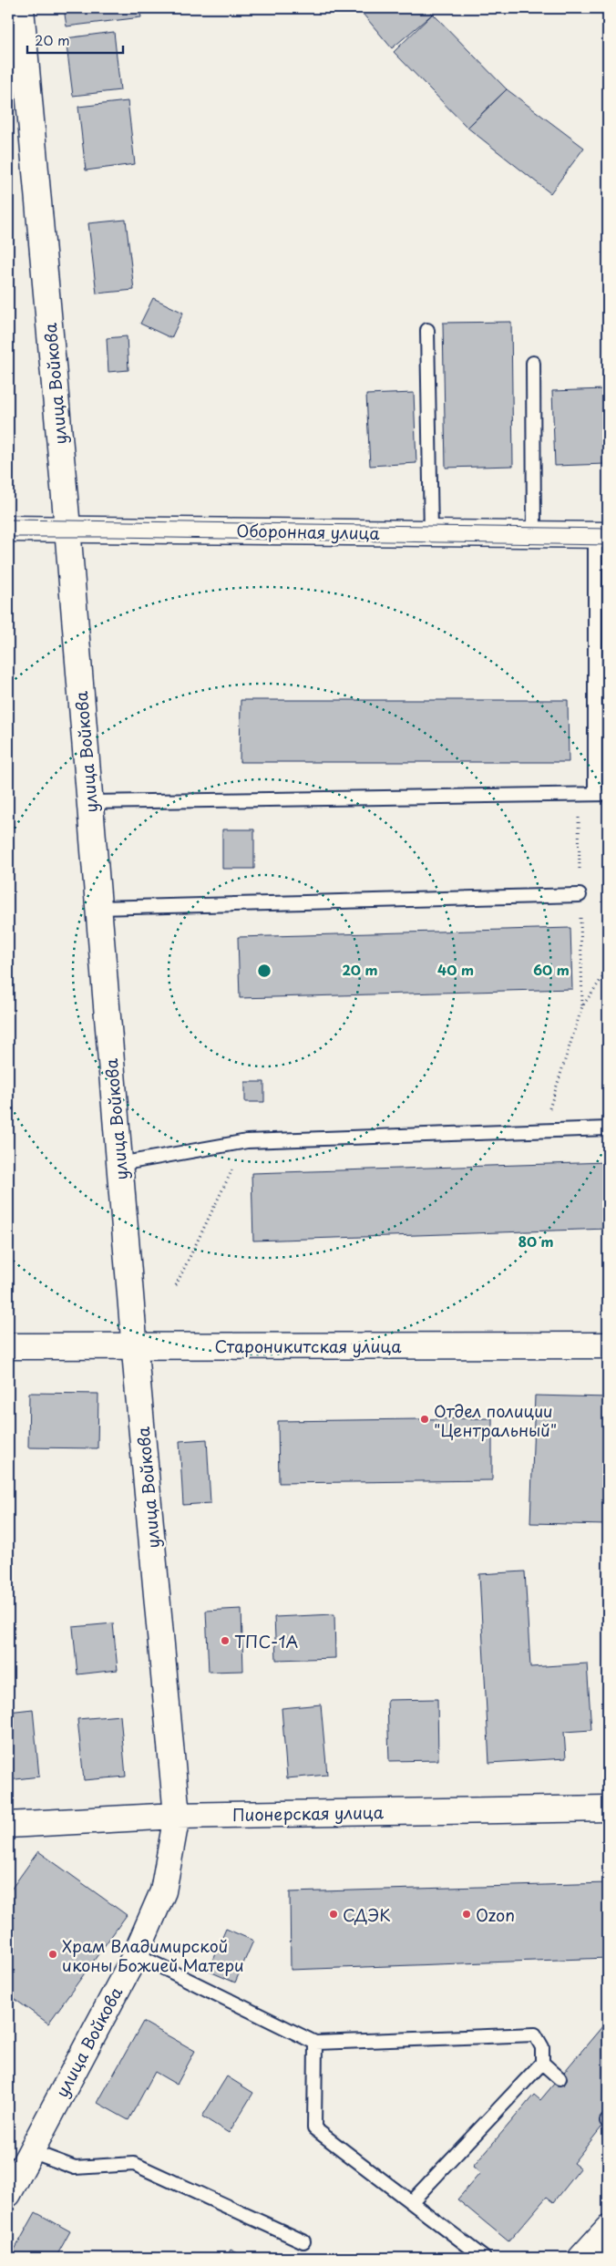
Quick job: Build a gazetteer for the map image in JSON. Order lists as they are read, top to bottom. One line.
{"streets":{"street":["улица Войкова","Оборонная улица","Староникитская улица","Пионерская улица"]},"crossings":[["улица Войкова","Оборонная улица"],["улица Войкова","Староникитская улица"],["улица Войкова","Пионерская улица"]],"places":["Отдел полиции \"Центральный\"","ТПС-1А","СДЭК","Ozon","Храм Владимирской иконы Божией Матери"],"scale_bar":"20 m","rings":["20 m","40 m","60 m","80 m"]}
